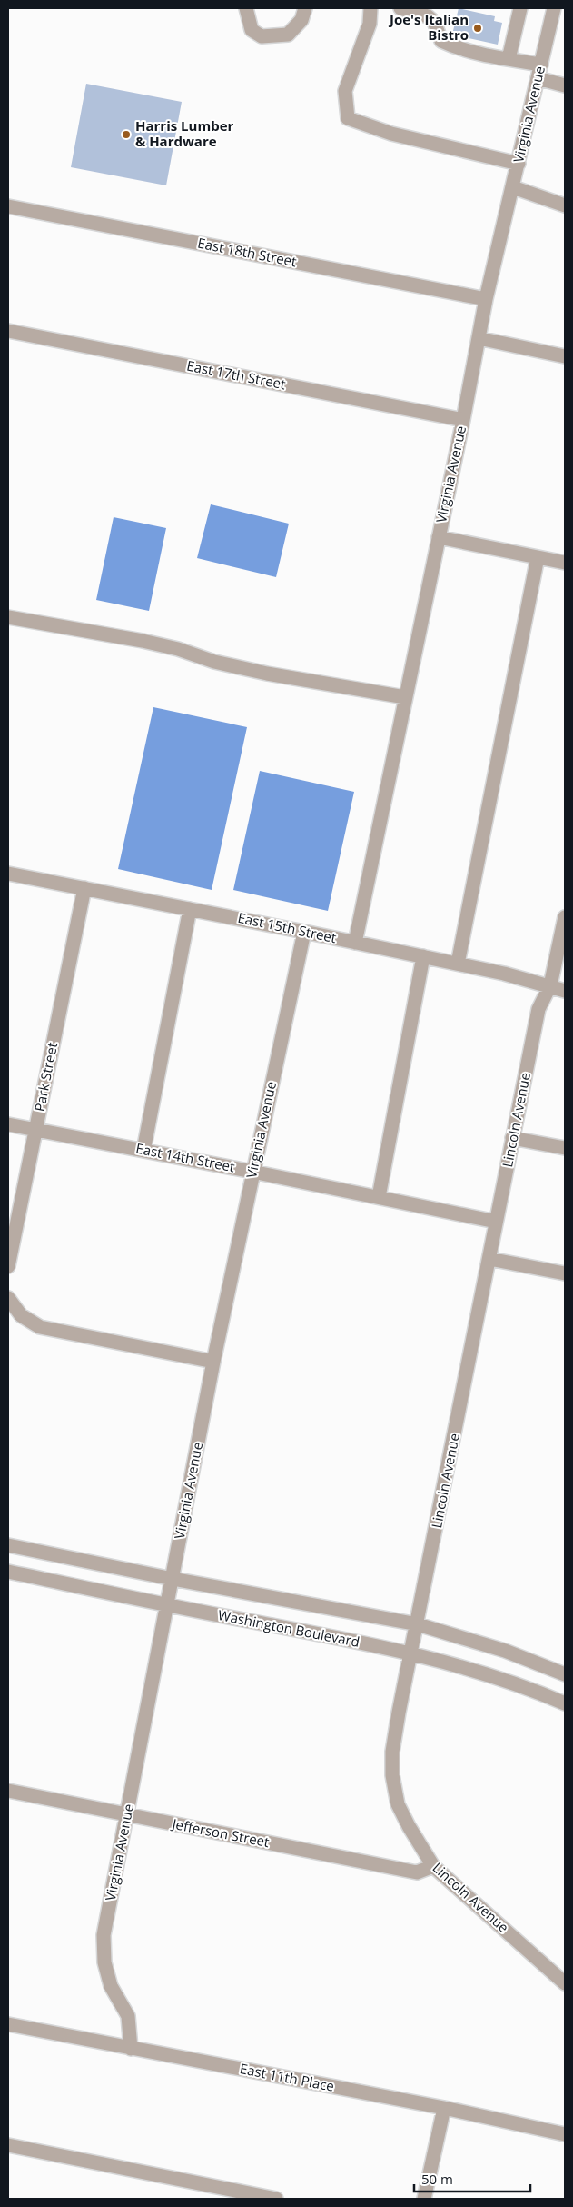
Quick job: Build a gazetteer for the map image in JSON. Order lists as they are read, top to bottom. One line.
{"streets":{"street":["Virginia Avenue","East 18th Street","East 17th Street","East 15th Street","Park Street","Lincoln Avenue","East 14th Street","Washington Boulevard","Jefferson Street","East 11th Place"]},"crossings":[["Virginia Avenue","East 18th Street"],["Virginia Avenue","East 17th Street"],["Virginia Avenue","East 15th Street"],["Virginia Avenue","East 14th Street"],["Virginia Avenue","Washington Boulevard"],["Virginia Avenue","Jefferson Street"],["Virginia Avenue","East 11th Place"],["East 15th Street","Park Street"],["East 15th Street","Lincoln Avenue"],["Park Street","East 14th Street"],["Lincoln Avenue","East 14th Street"],["Lincoln Avenue","Washington Boulevard"],["Lincoln Avenue","Jefferson Street"]],"places":["Joe's Italian Bistro","Harris Lumber & Hardware"],"scale_bar":"50 m"}
